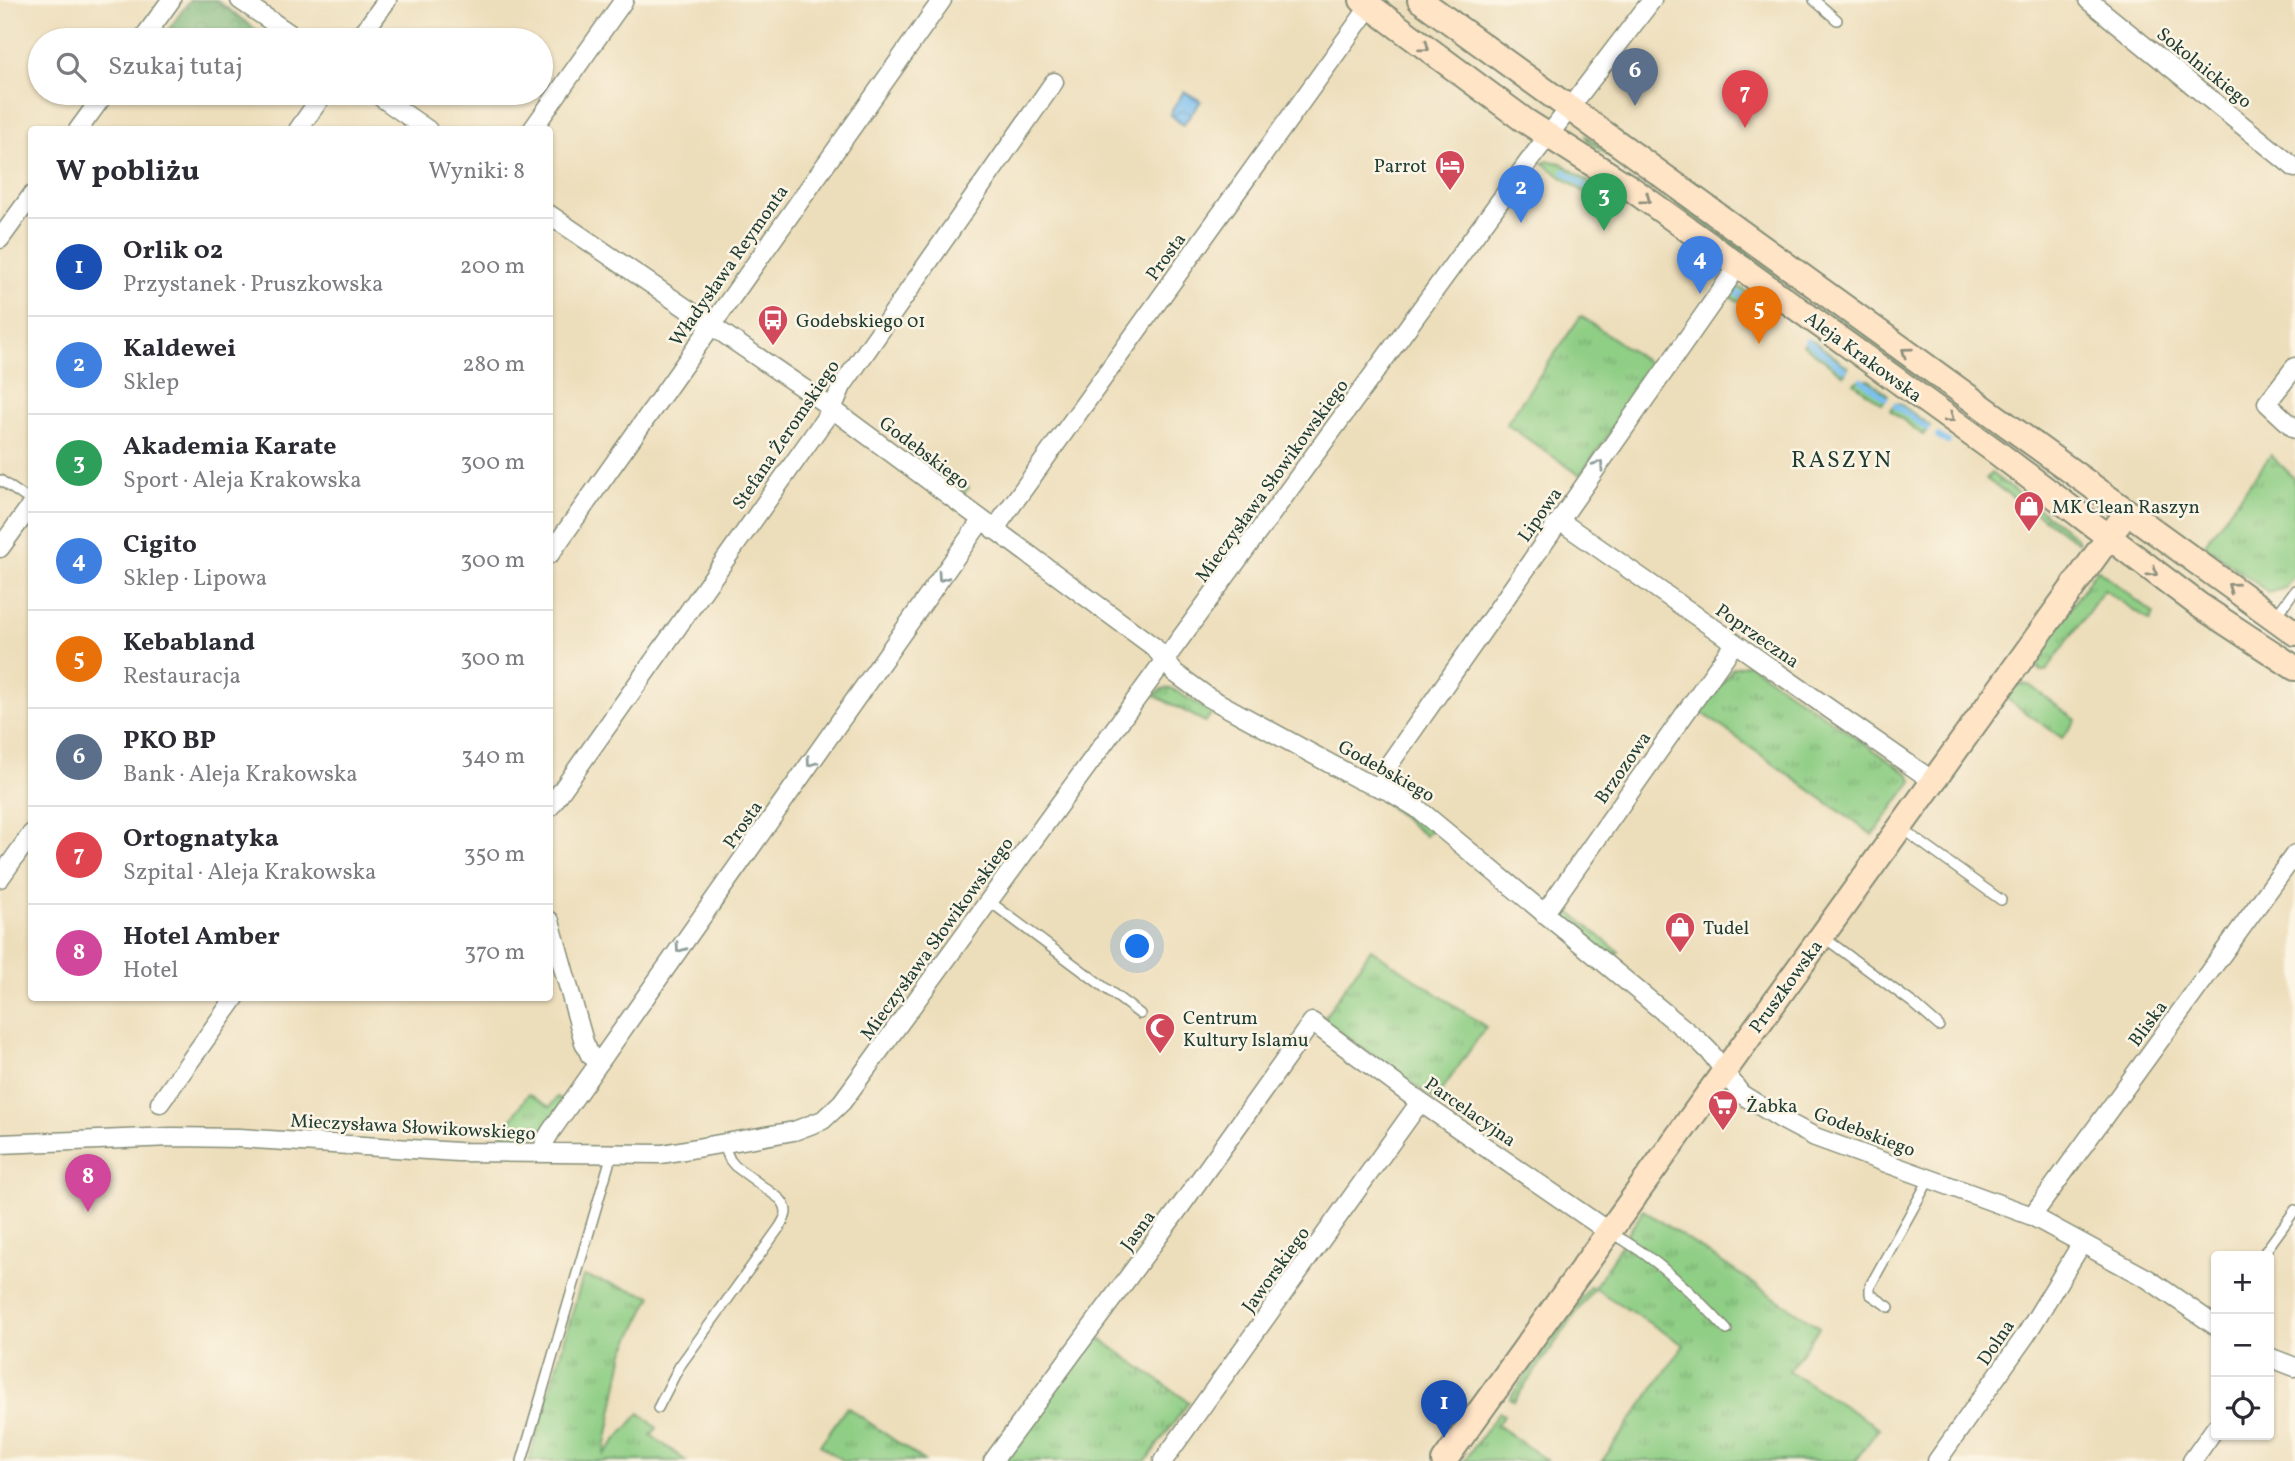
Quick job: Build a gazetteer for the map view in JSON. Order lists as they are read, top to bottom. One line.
{"streets":{"main road":["Aleja Krakowska","Pruszkowska"],"street":["Sokolnickiego","Prosta","Władysława Reymonta","Stefana Żeromskiego","Godebskiego","Mieczysława Słowikowskiego","Lipowa","Poprzeczna","Brzozowa","Bliska","Parcelacyjna","Jasna","Jaworskiego","Dolna"]},"crossings":[["Prosta","Aleja Krakowska"],["Prosta","Godebskiego"],["Prosta","Mieczysława Słowikowskiego"],["Władysława Reymonta","Godebskiego"],["Aleja Krakowska","Mieczysława Słowikowskiego"],["Aleja Krakowska","Lipowa"],["Aleja Krakowska","Pruszkowska"],["Stefana Żeromskiego","Godebskiego"],["Godebskiego","Mieczysława Słowikowskiego"],["Godebskiego","Lipowa"],["Godebskiego","Brzozowa"],["Godebskiego","Pruszkowska"],["Godebskiego","Bliska"],["Godebskiego","Dolna"],["Lipowa","Poprzeczna"],["Poprzeczna","Brzozowa"],["Poprzeczna","Pruszkowska"],["Pruszkowska","Parcelacyjna"],["Parcelacyjna","Jasna"],["Parcelacyjna","Jaworskiego"]],"one_way":["Prosta","Lipowa"],"districts":["RASZYN"],"places":{"hotel":["Parrot"],"bus stop":["Godebskiego 01"],"shop":["MK Clean Raszyn","Tudel"],"mosque":["Centrum Kultury Islamu"],"supermarket":["Żabka"]},"page":{"search":"Szukaj tutaj","pins":["6","7","2","3","4","5","8","1"],"heading":["W pobliżu","Wyniki: 8"],"list":[{"mark":"1","name":"Orlik 02","note":"Przystanek · Pruszkowska","value":"200 m"},{"mark":"2","name":"Kaldewei","note":"Sklep","value":"280 m"},{"mark":"3","name":"Akademia Karate","note":"Sport · Aleja Krakowska","value":"300 m"},{"mark":"4","name":"Cigito","note":"Sklep · Lipowa","value":"300 m"},{"mark":"5","name":"Kebabland","note":"Restauracja","value":"300 m"},{"mark":"6","name":"PKO BP","note":"Bank · Aleja Krakowska","value":"340 m"},{"mark":"7","name":"Ortognatyka","note":"Szpital · Aleja Krakowska","value":"350 m"},{"mark":"8","name":"Hotel Amber","note":"Hotel","value":"370 m"}],"map_buttons":["+","−"]}}
